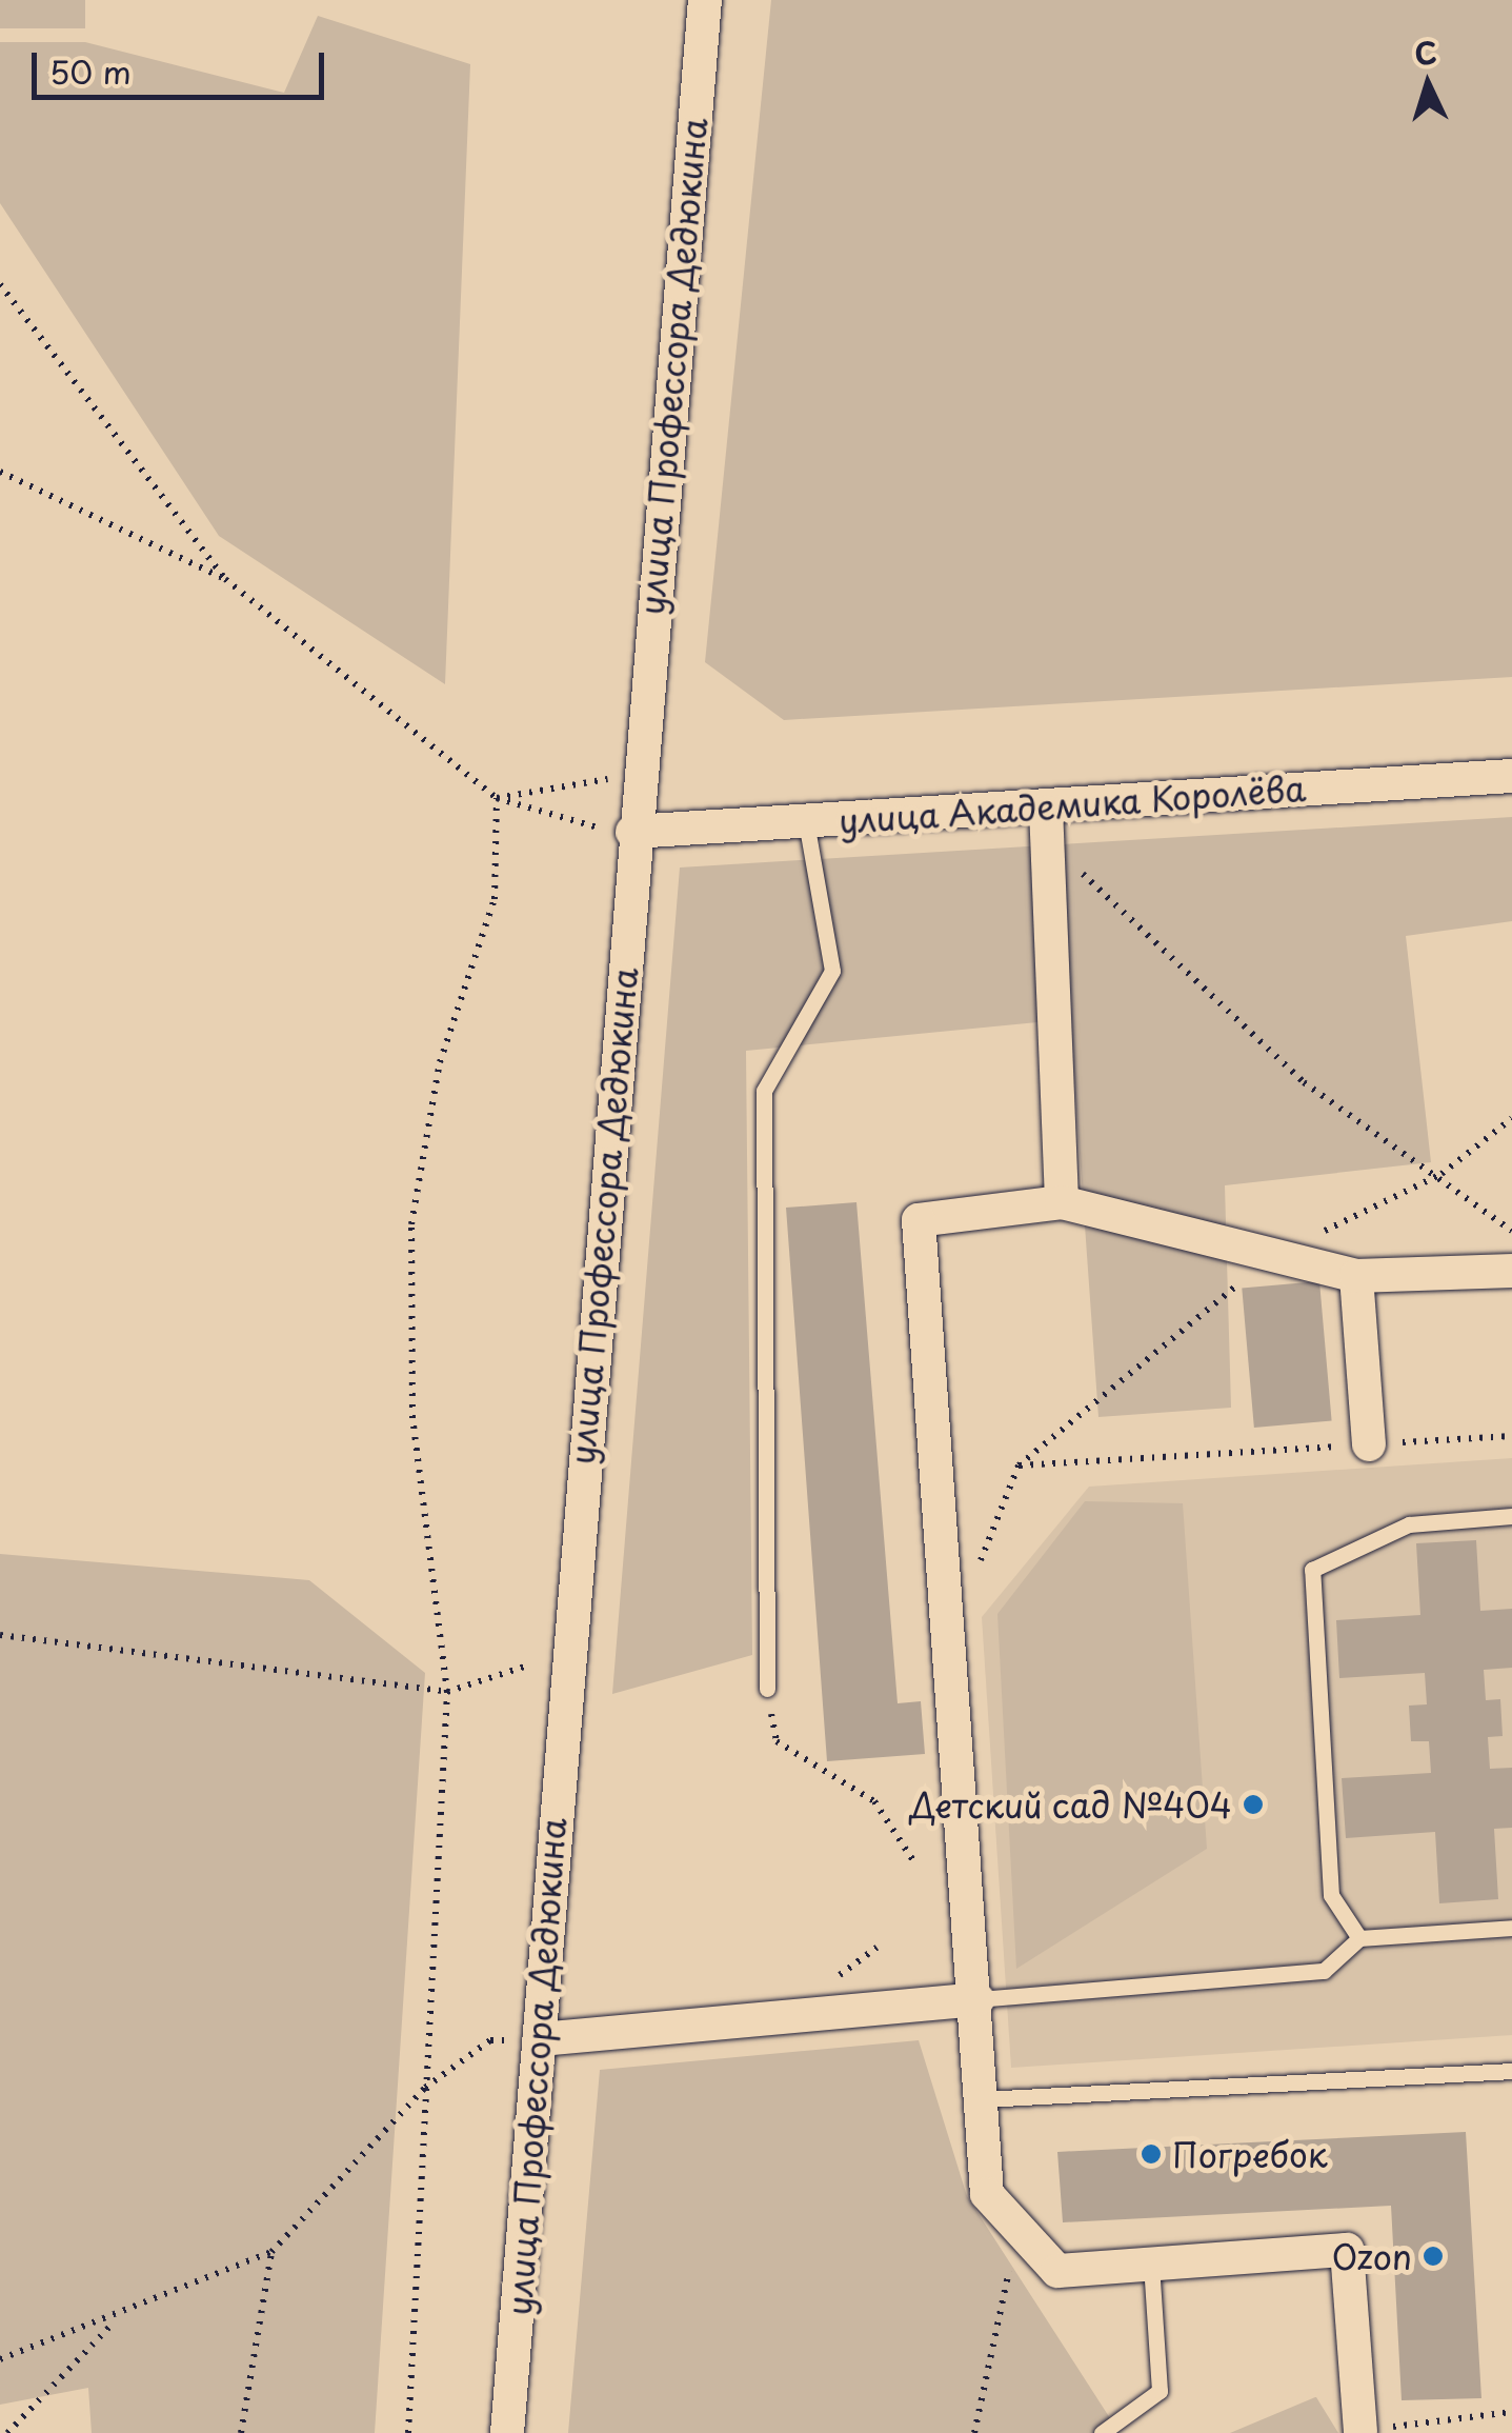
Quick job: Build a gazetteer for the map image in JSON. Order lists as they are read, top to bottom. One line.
{"streets":{"street":["улица Профессора Дедюкина","улица Академика Королёва"]},"crossings":[["улица Профессора Дедюкина","улица Академика Королёва"]],"places":["Детский сад №404","Погребок","Ozon"],"scale_bar":"50 m","north":"top"}
